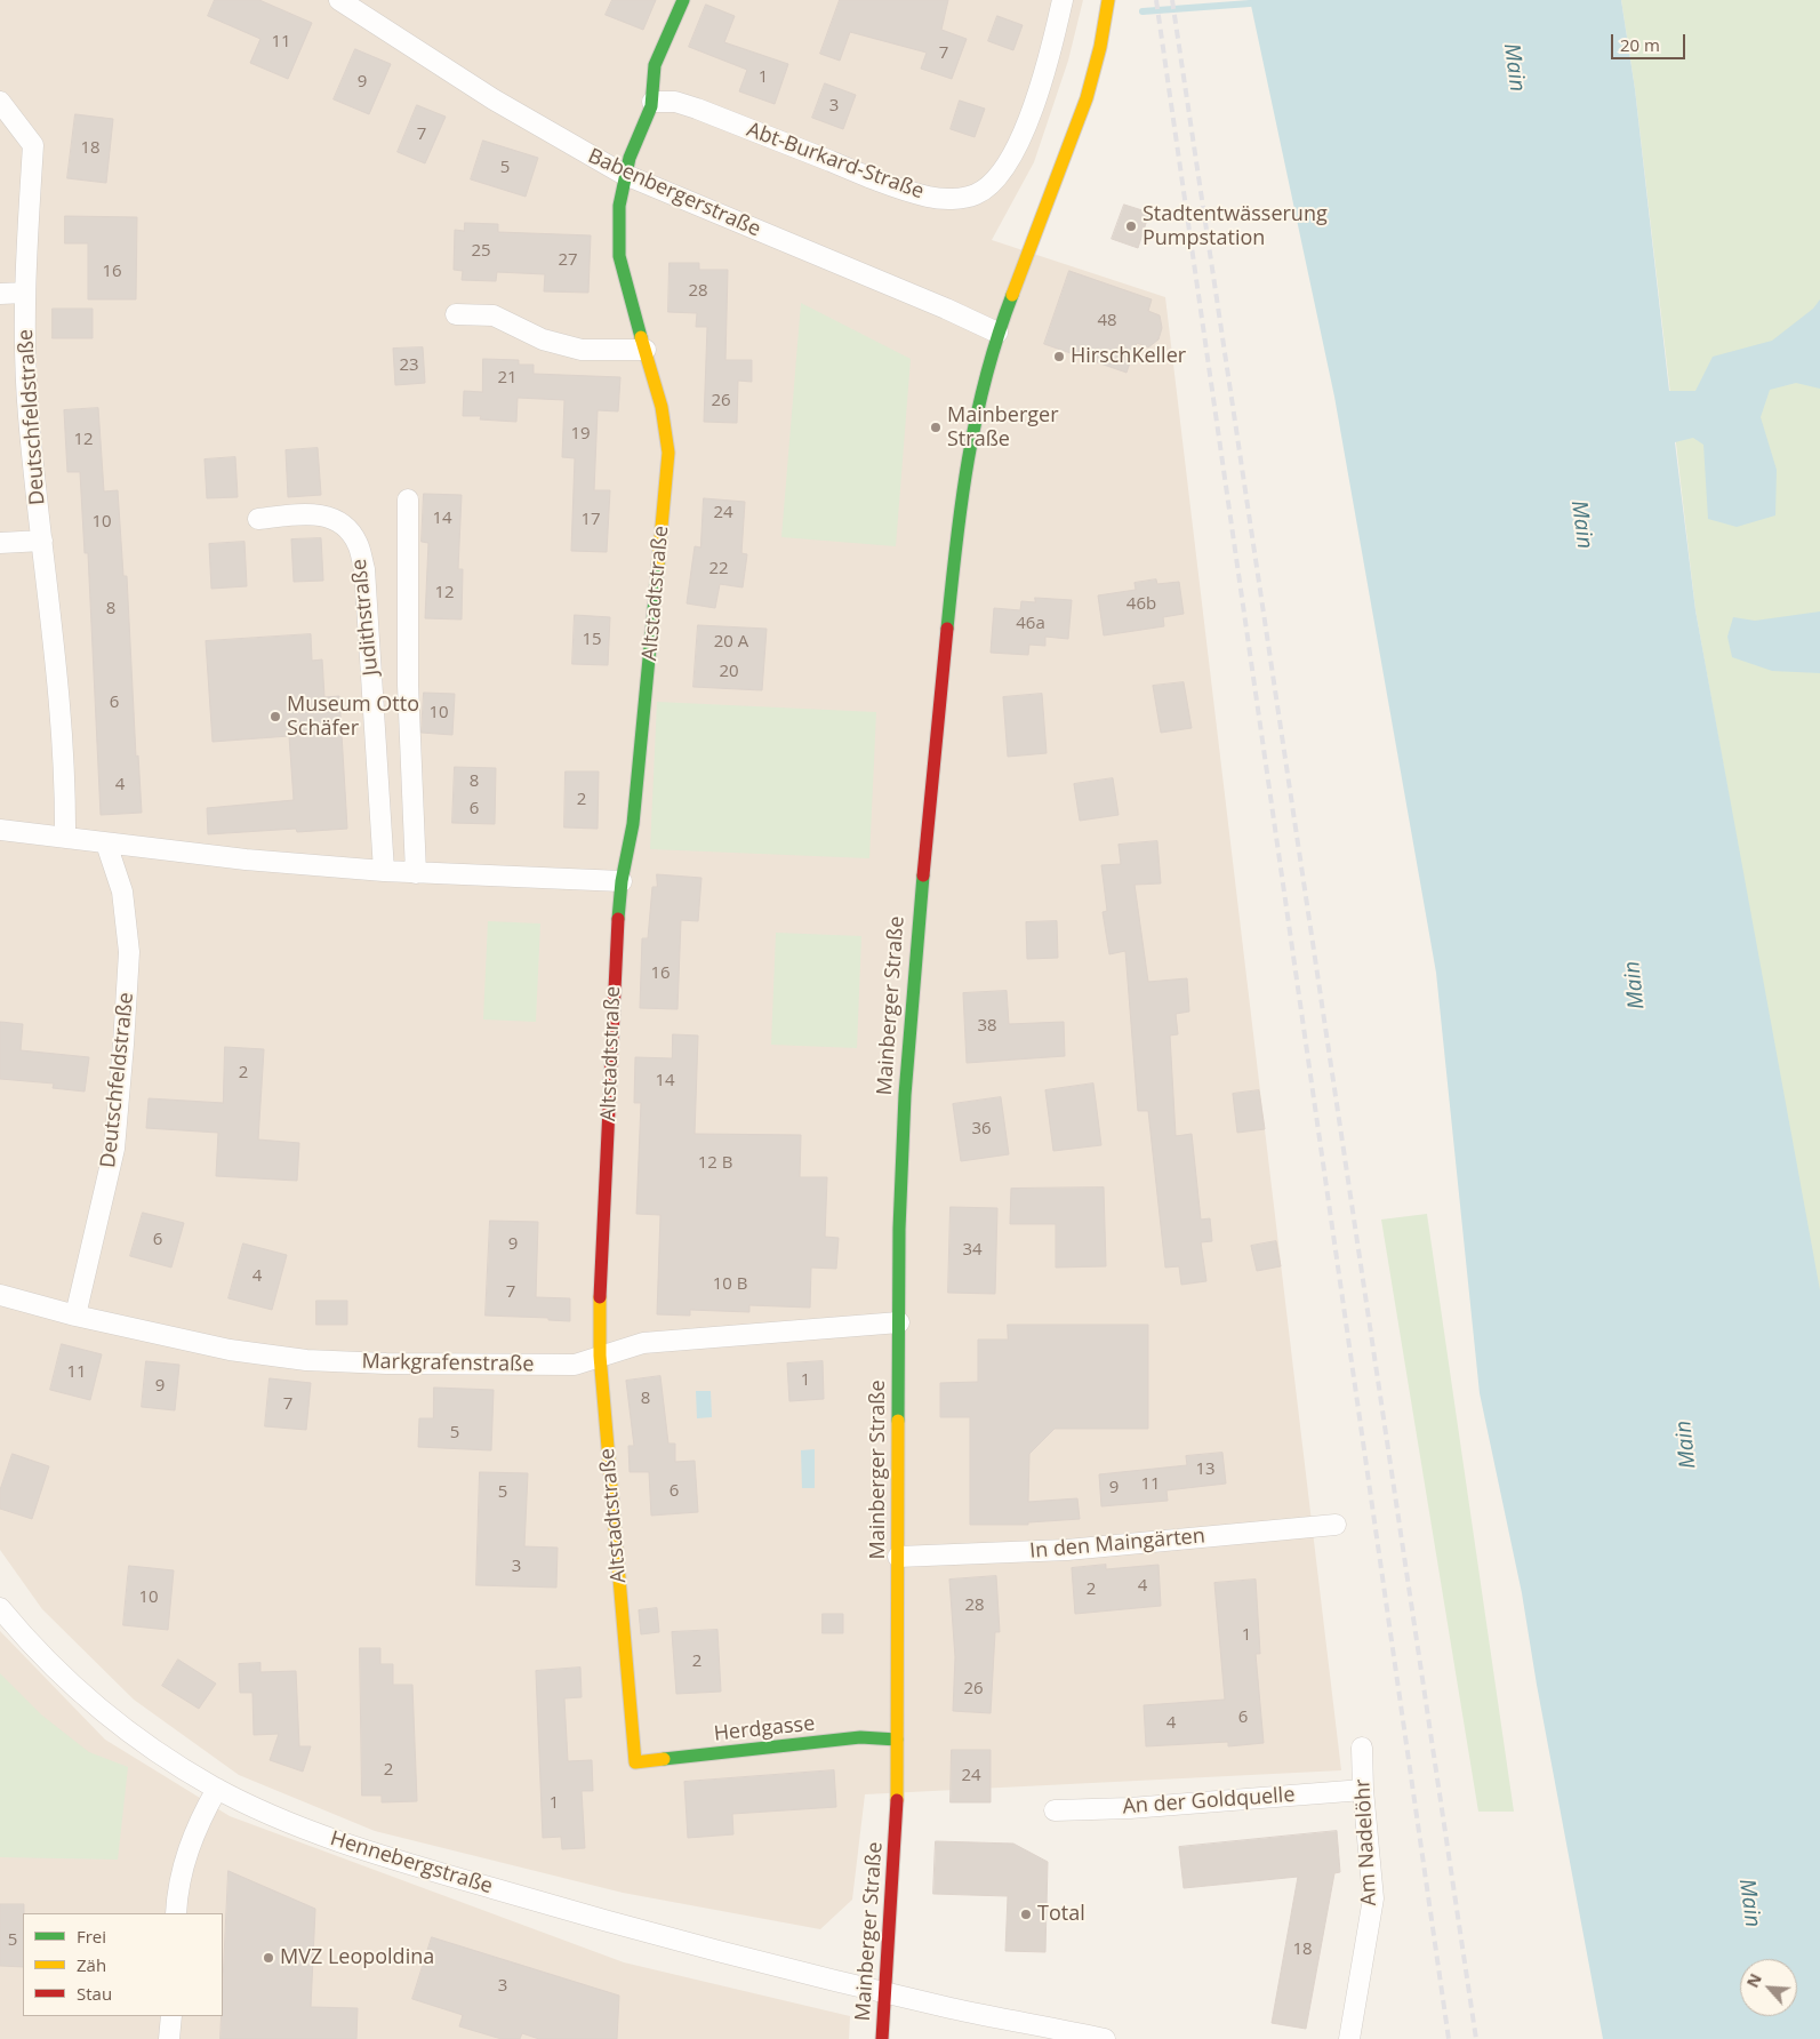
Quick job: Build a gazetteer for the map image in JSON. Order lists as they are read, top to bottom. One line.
{"streets":{"main road":["Altstadtstraße","Mainberger Straße","Herdgasse"],"street":["Abt-Burkard-Straße","Babenbergerstraße","Deutschfeldstraße","Judithstraße","Markgrafenstraße","In den Maingärten","An der Goldquelle","Am Nadelöhr","Hennebergstraße"]},"crossings":[["Abt-Burkard-Straße","Altstadtstraße"],["Babenbergerstraße","Altstadtstraße"],["Babenbergerstraße","Mainberger Straße"],["Deutschfeldstraße","Markgrafenstraße"],["Altstadtstraße","Markgrafenstraße"],["Altstadtstraße","Herdgasse"],["Mainberger Straße","Markgrafenstraße"],["Mainberger Straße","In den Maingärten"],["Mainberger Straße","Herdgasse"],["Mainberger Straße","Hennebergstraße"],["An der Goldquelle","Am Nadelöhr"]],"water":["Main"],"places":["Stadtentwässerung Pumpstation","HirschKeller","Mainberger Straße","Museum Otto Schäfer","Total","MVZ Leopoldina"],"house_numbers":["11","7","1","9","3","7","18","5","25","27","16","28","48","23","21","26","19","12","24","14","17","10","22","12","46b","8","46a","15","20 A","20","6","10","8","4","2","6","16","38","2","14","36","12 B","6","9","34","4","10 B","7","11","1","9","8","7","5","13","11","9","6","5","3","4","2","10","28","1","2","26","6","4","2","24","1","5","18","3"],"legend":["Frei","Zäh","Stau"],"scale_bar":"20 m","north":"top left"}
